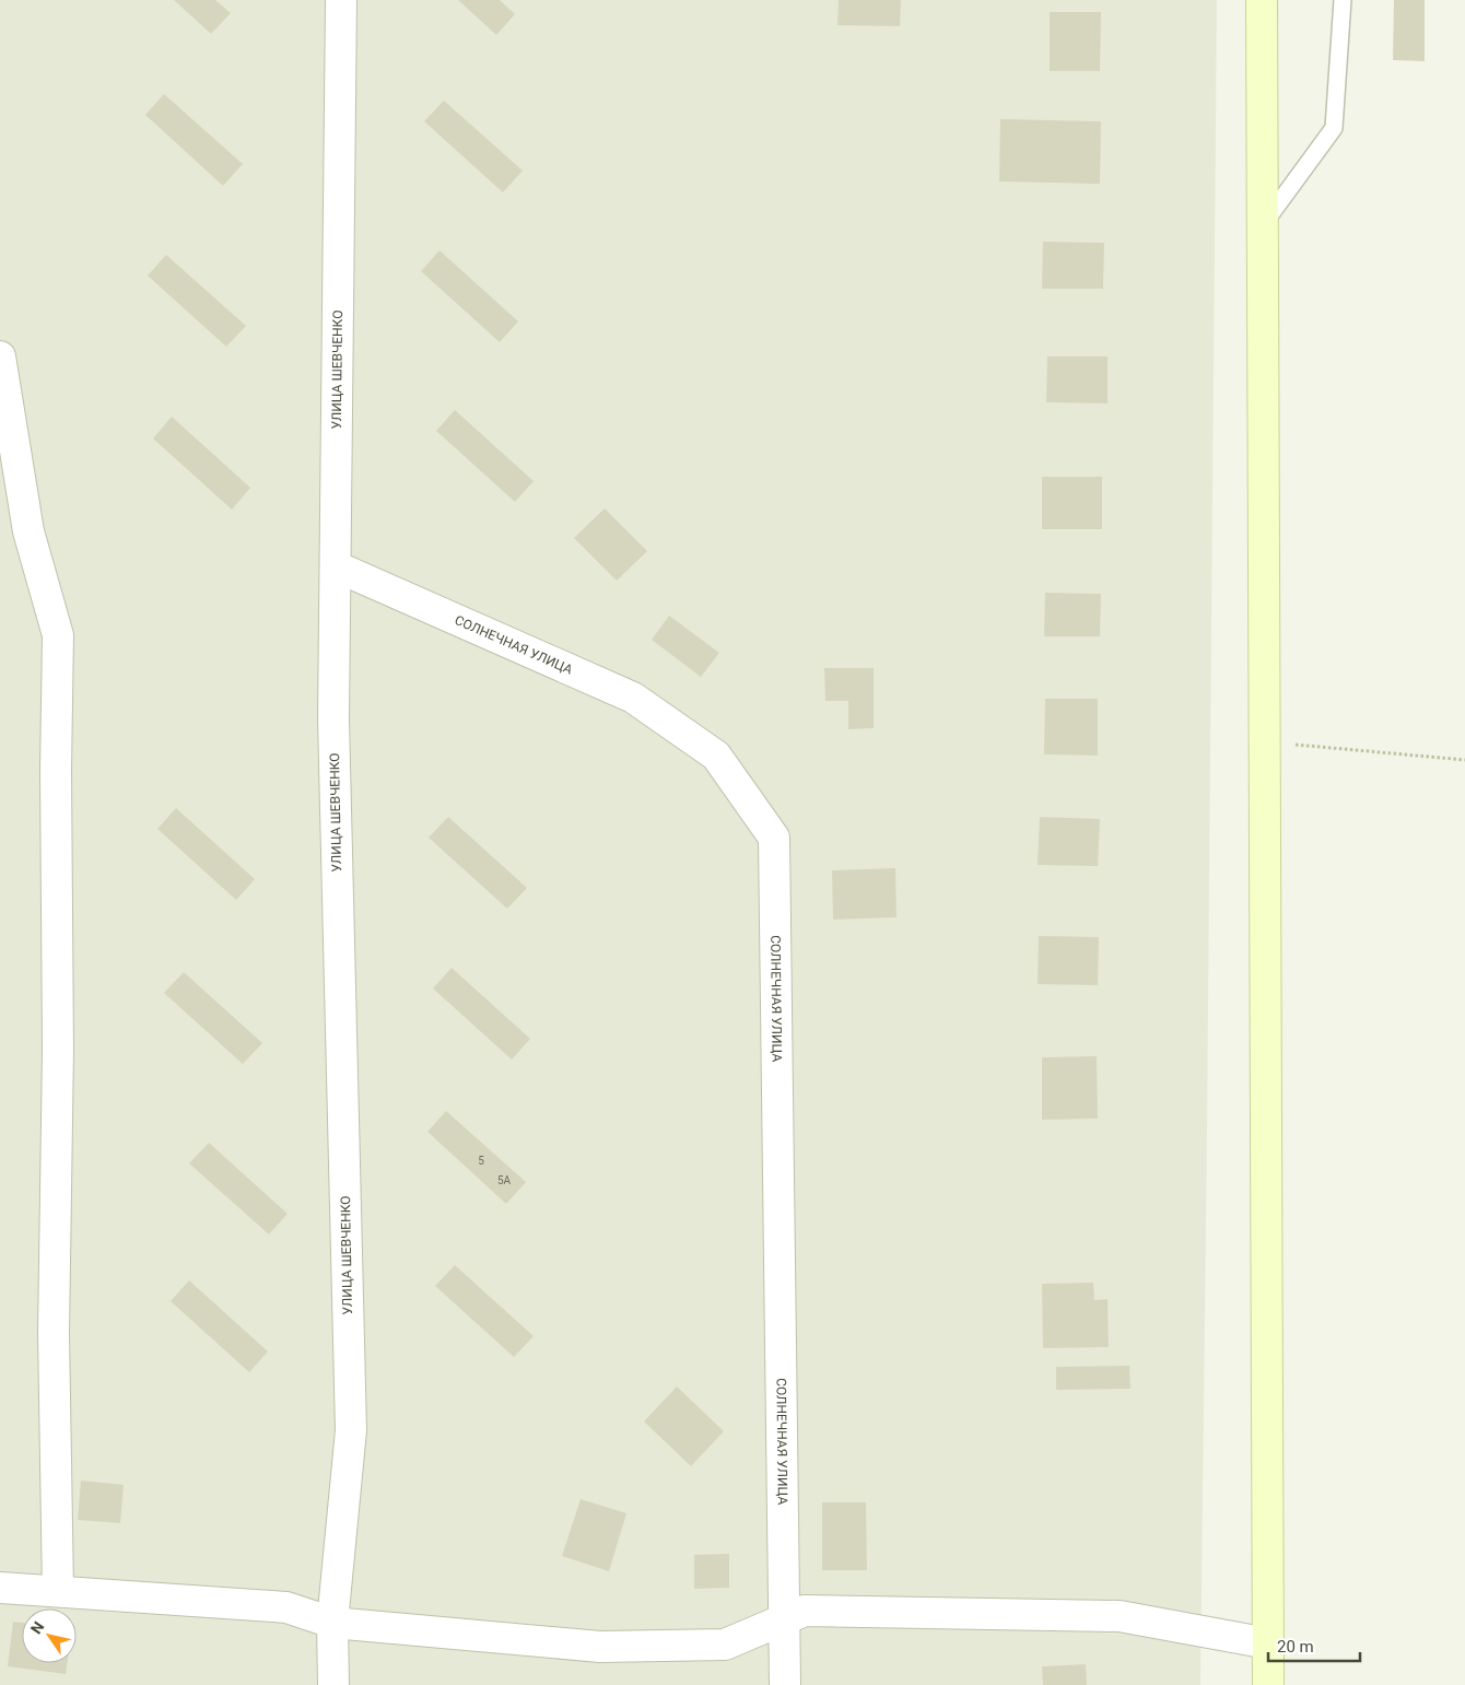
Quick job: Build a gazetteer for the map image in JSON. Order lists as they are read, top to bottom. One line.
{"streets":{"street":["УЛИЦА ШЕВЧЕНКО","СОЛНЕЧНАЯ УЛИЦА"]},"crossings":[["УЛИЦА ШЕВЧЕНКО","СОЛНЕЧНАЯ УЛИЦА"]],"house_numbers":["5","5А"],"scale_bar":"20 m","north":"top left"}
